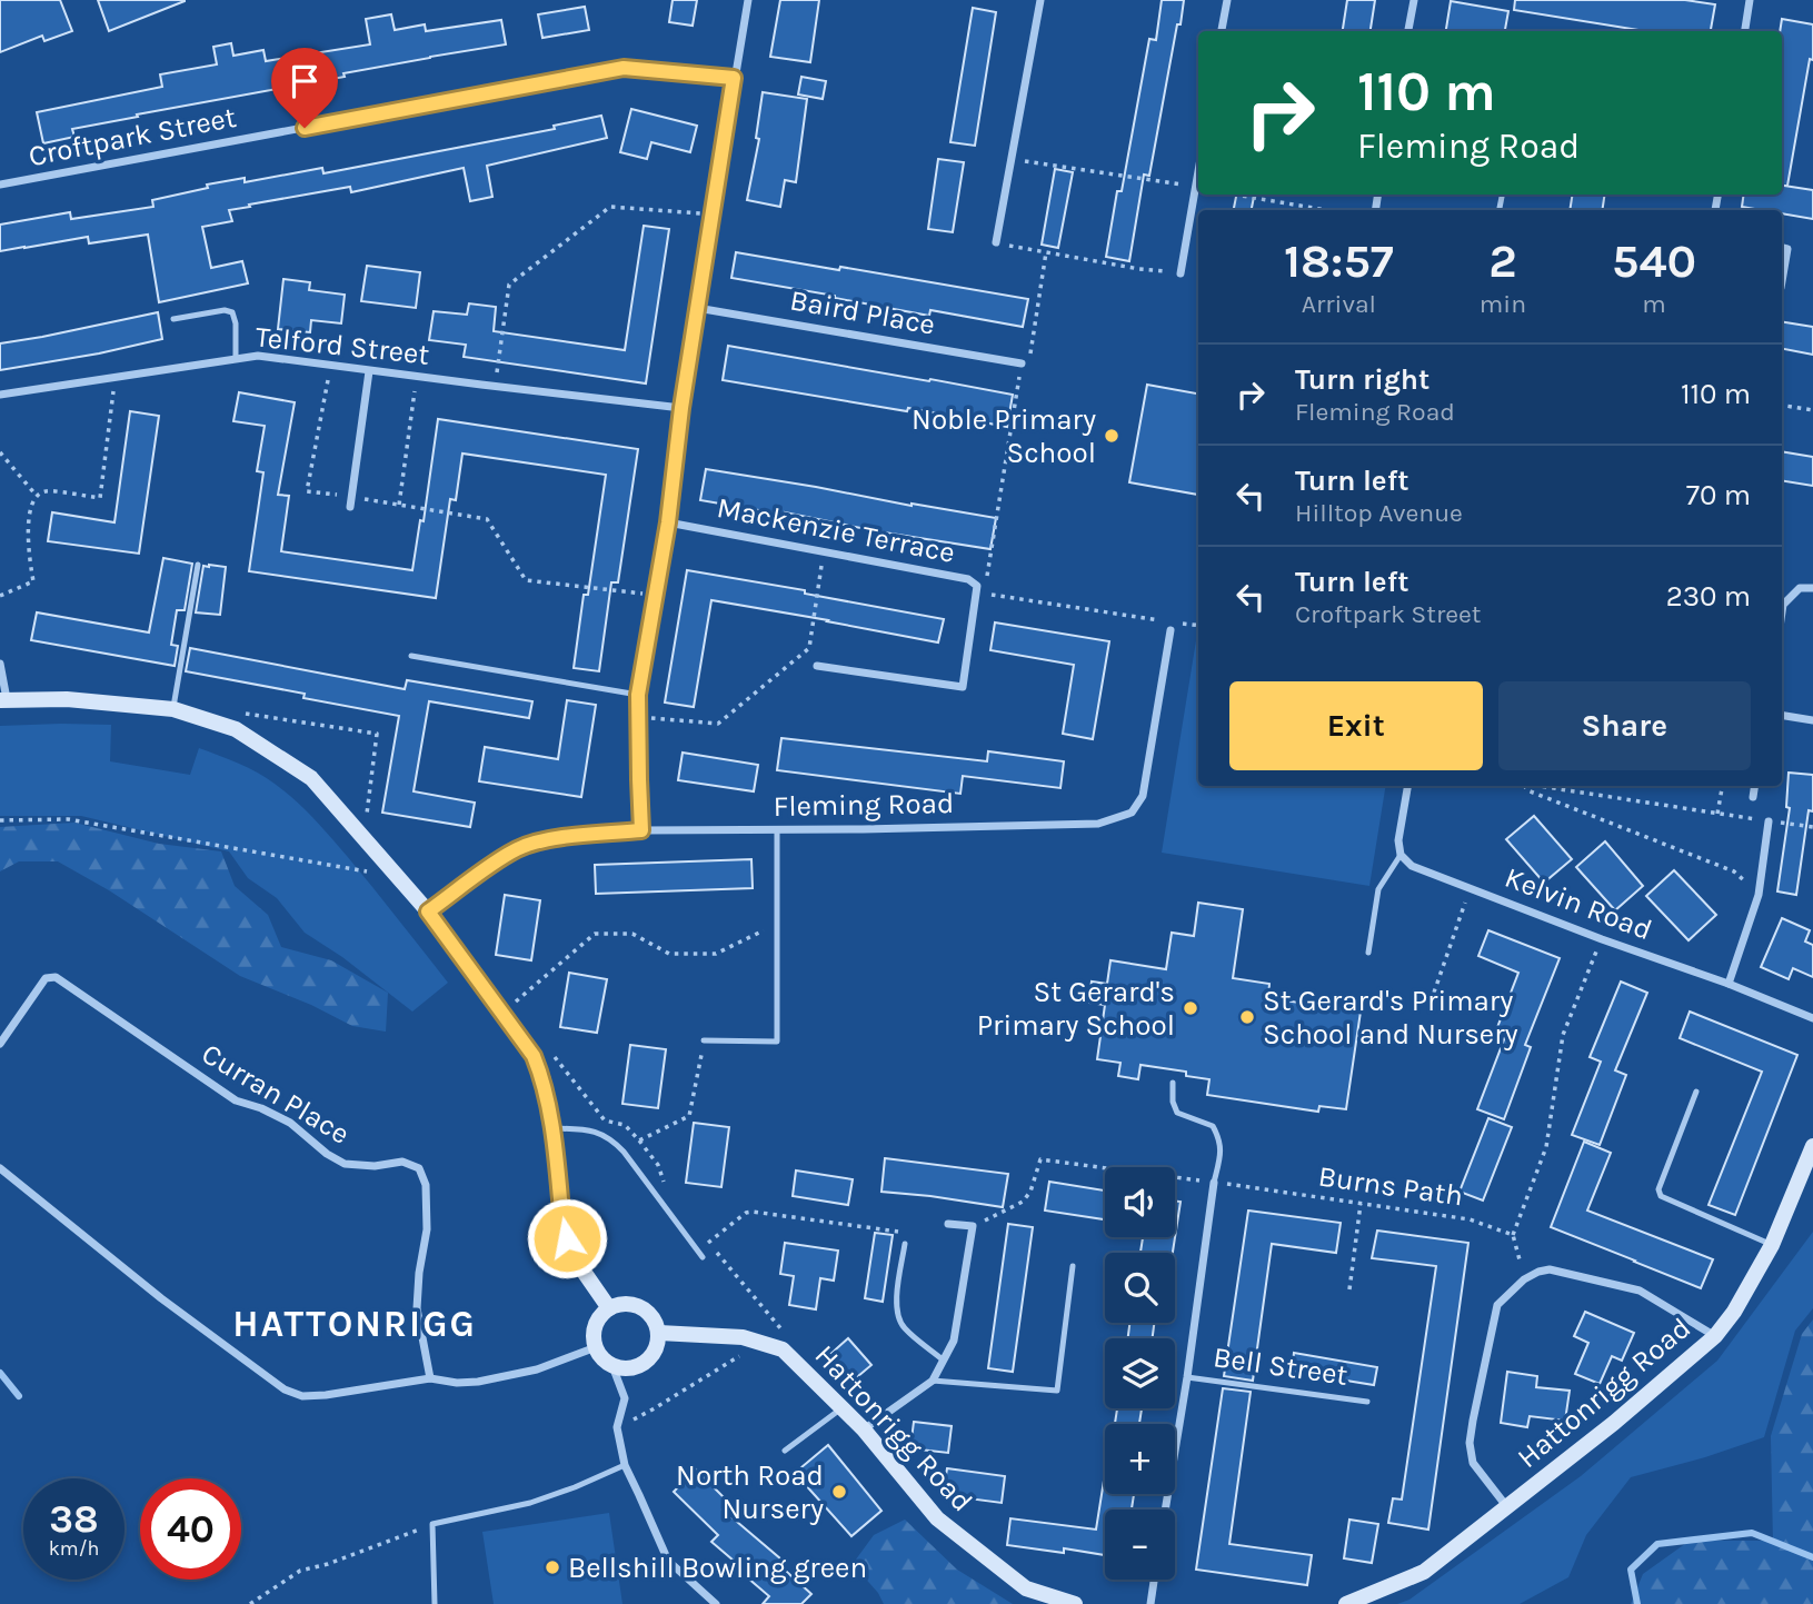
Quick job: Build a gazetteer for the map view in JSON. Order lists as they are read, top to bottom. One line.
{"streets":{"street":["Croftpark Street","Baird Place","Telford Street","Mackenzie Terrace","Fleming Road","Kelvin Road","Curran Place","Bell Street","Hattonrigg Road"],"path":["Burns Path"]},"crossings":[["Burns Path","Bell Street"]],"districts":["HATTONRIGG"],"places":["Noble Primary School","St Gerard's Primary School","St Gerard's Primary School and Nursery","North Road Nursery","Bellshill Bowling green"],"page":{"turn":["110 m","Fleming Road"],"eta":["18:57","Arrival","2","min","540","m"],"list":[{"name":"Turn right","note":"Fleming Road","value":"110 m"},{"name":"Turn left","note":"Hilltop Avenue","value":"70 m"},{"name":"Turn left","note":"Croftpark Street","value":"230 m"}],"buttons":["Exit","Share"],"map_buttons":["+","−"],"speed":"38 km/h","limit":"40"}}
